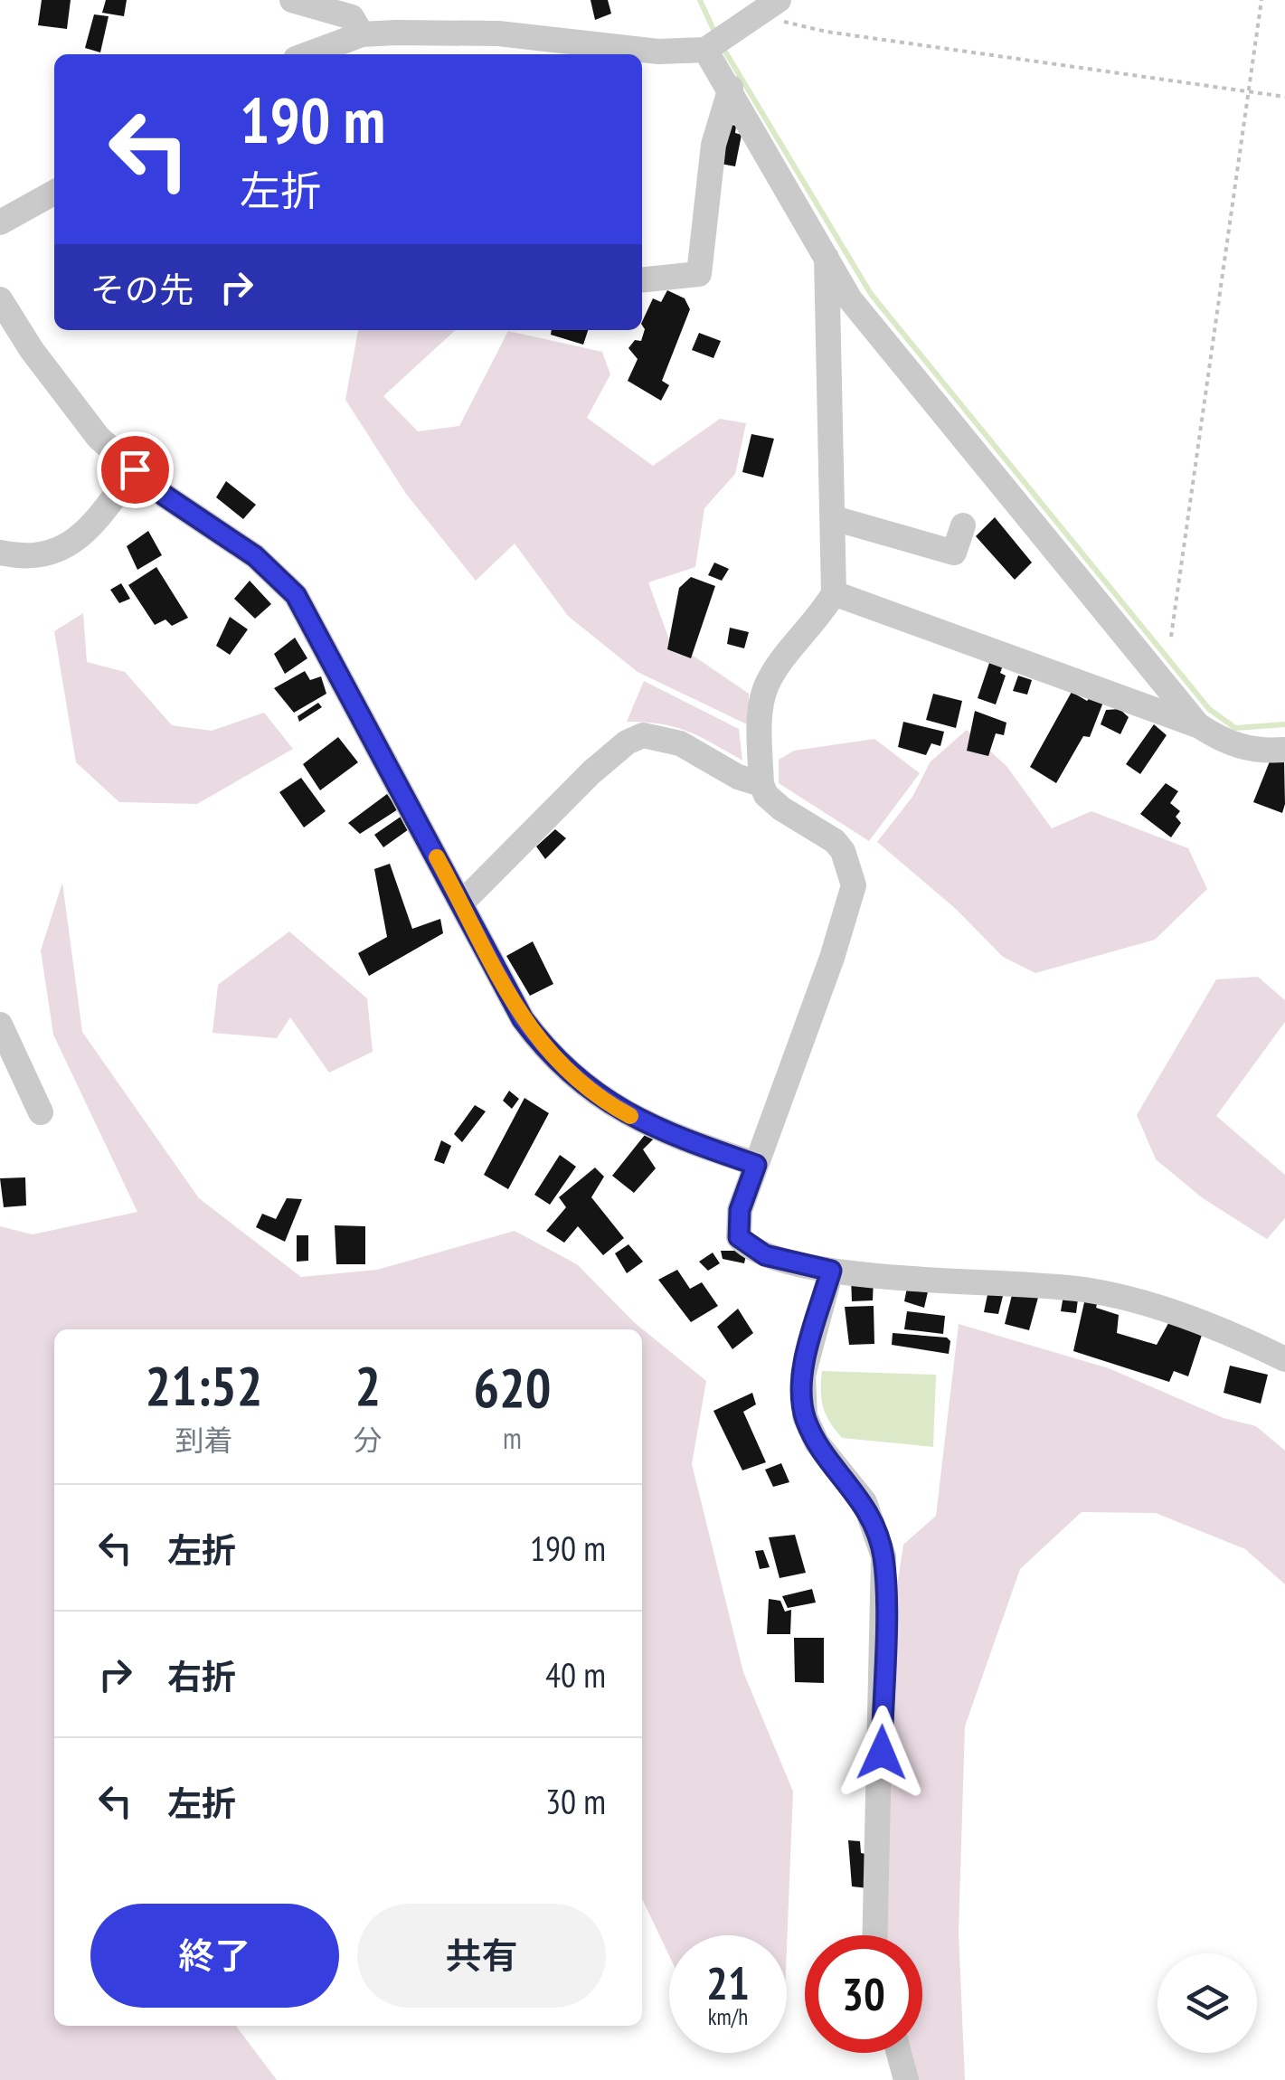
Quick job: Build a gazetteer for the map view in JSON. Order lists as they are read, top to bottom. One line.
{"page":{"turn":["190 m","左折"],"then":"その先","eta":["21:52","到着","2","分","620","m"],"list":[{"name":"左折","value":"190 m"},{"name":"右折","value":"40 m"},{"name":"左折","value":"30 m"}],"buttons":["終了","共有"],"speed":"21 km/h","limit":"30"}}
